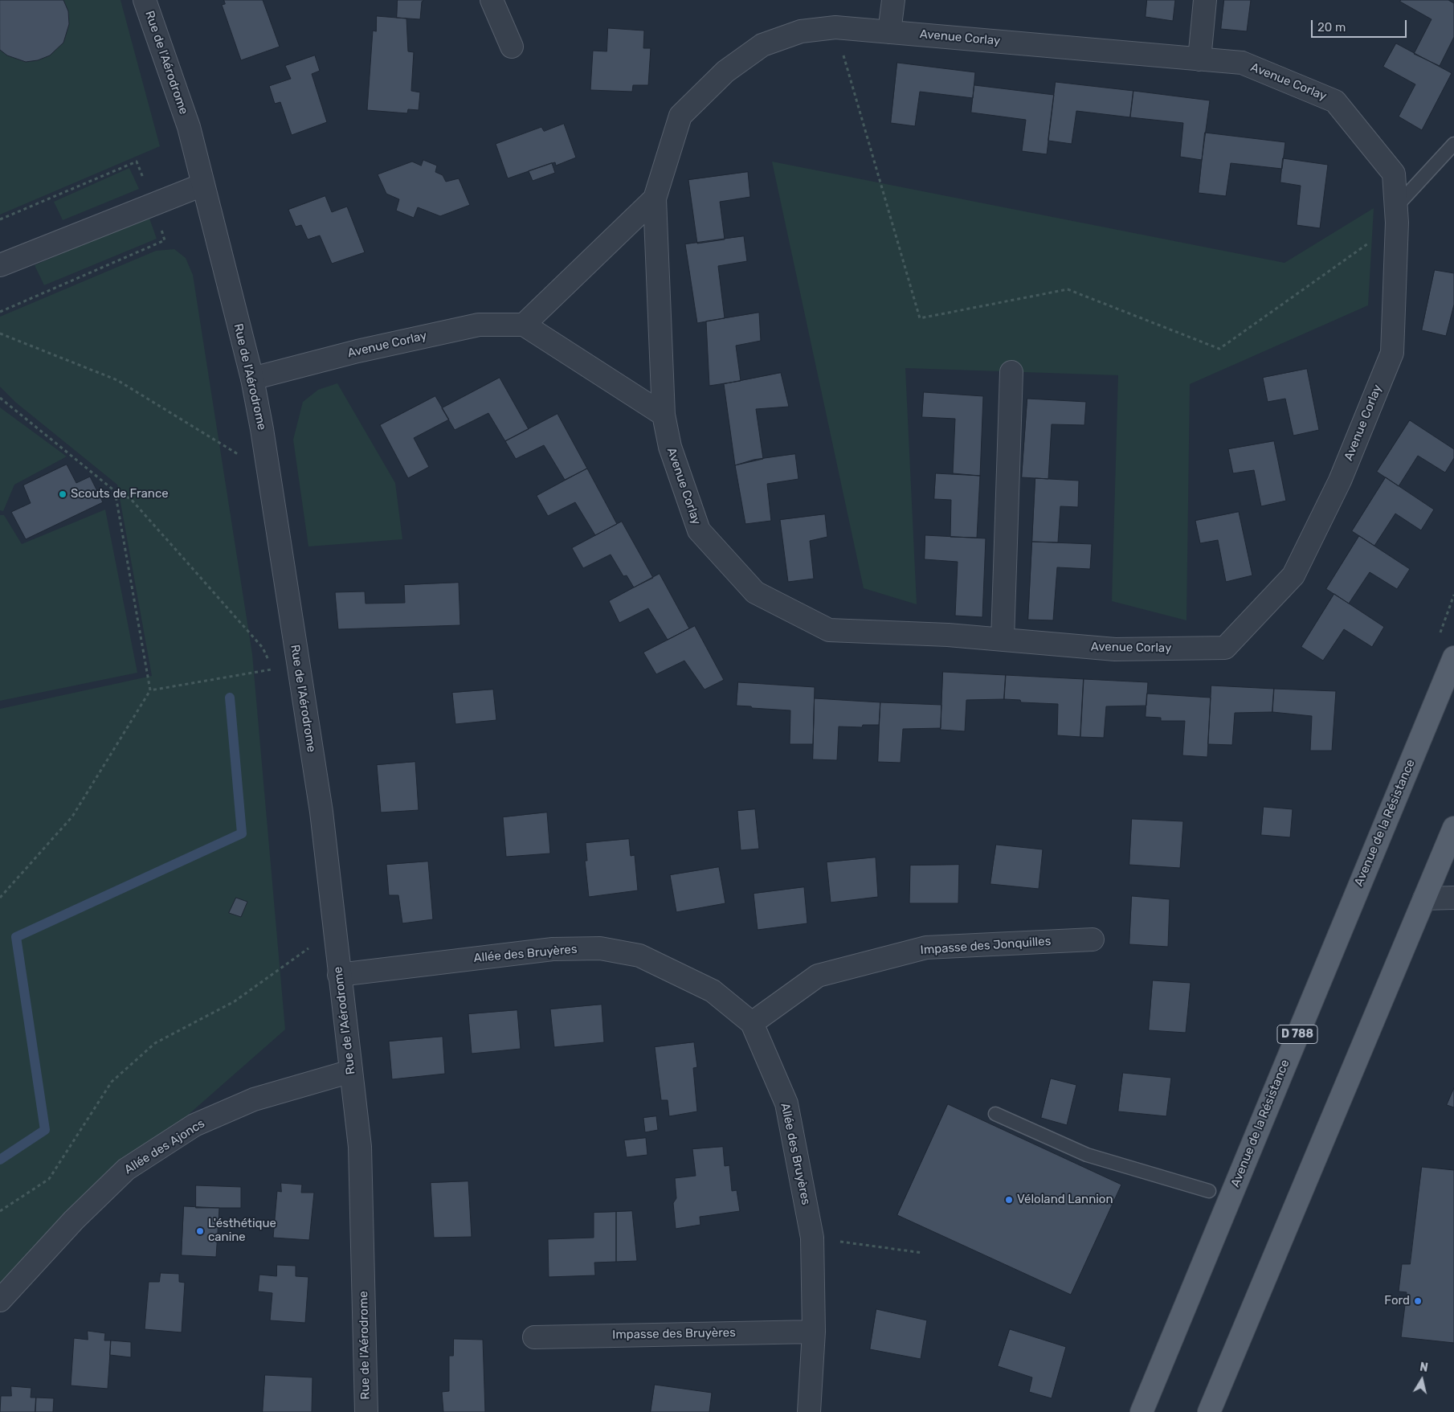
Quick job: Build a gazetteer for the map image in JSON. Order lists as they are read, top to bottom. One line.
{"streets":{"main road":["Avenue de la Résistance","D 788"],"street":["Avenue Corlay","Rue de l'Aérodrome","Impasse des Jonquilles","Allée des Bruyères","Allée des Ajoncs","Impasse des Bruyères"]},"crossings":[["Avenue Corlay","Rue de l'Aérodrome"],["Rue de l'Aérodrome","Allée des Bruyères"],["Rue de l'Aérodrome","Allée des Ajoncs"],["Impasse des Jonquilles","Allée des Bruyères"],["Allée des Bruyères","Impasse des Bruyères"]],"places":["Scouts de France","Véloland Lannion","L'ésthétique canine","Ford"],"scale_bar":"20 m","north":"top"}
